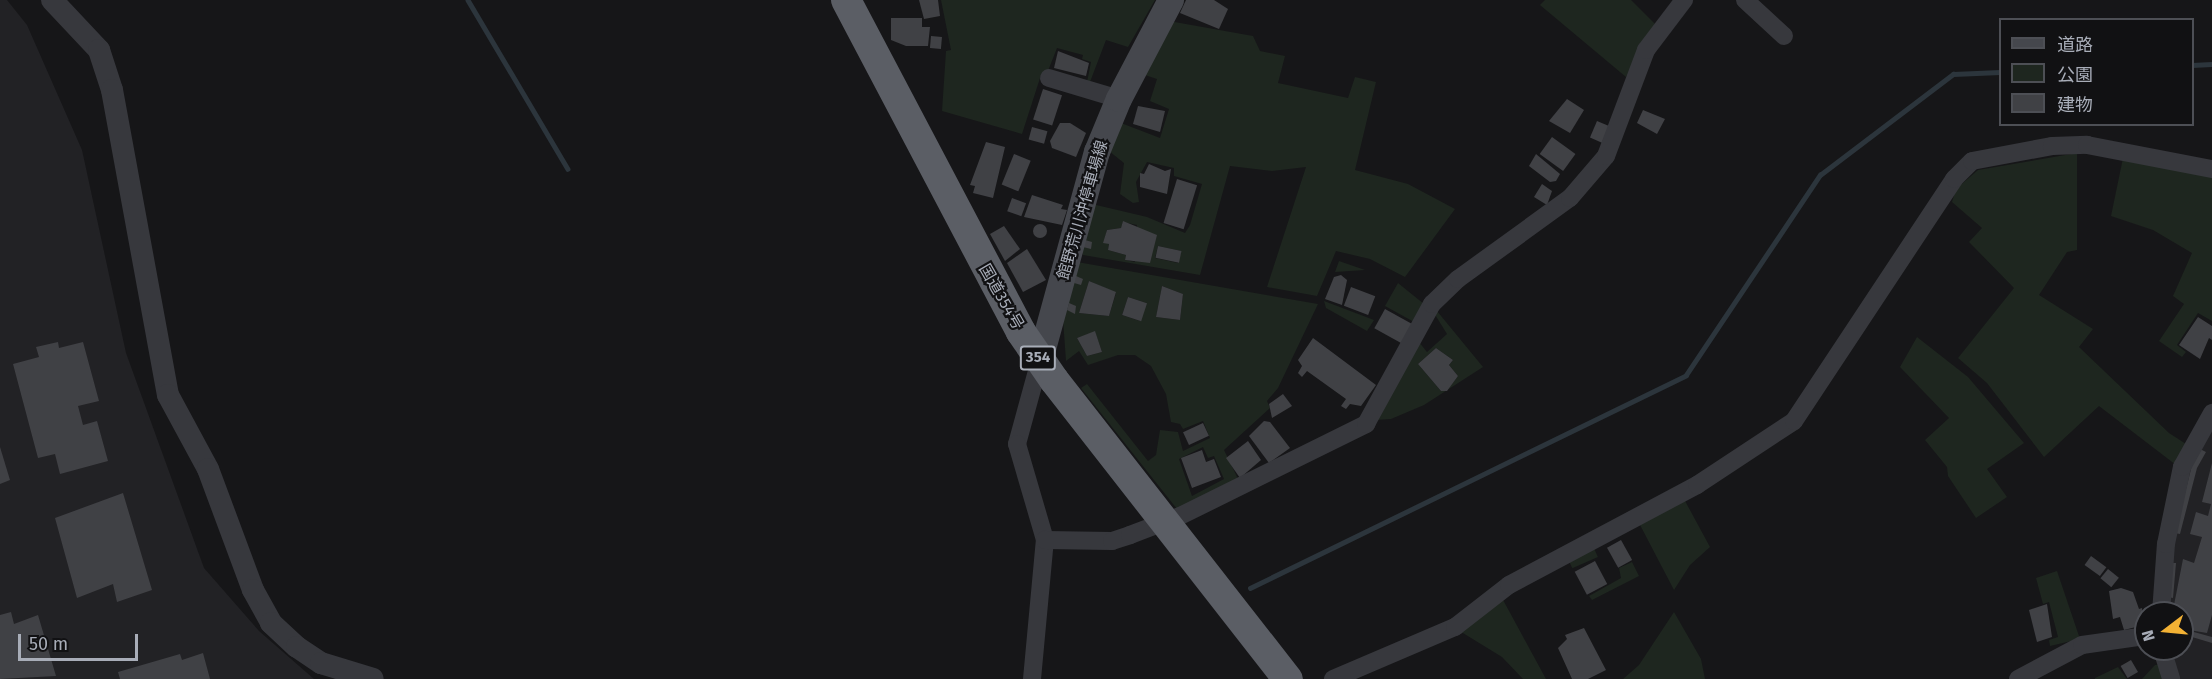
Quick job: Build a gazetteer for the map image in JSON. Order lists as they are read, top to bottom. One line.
{"streets":{"highway":["国道354号","354"],"main road":["館野荒川沖停車場線"]},"crossings":[["館野荒川沖停車場線","国道354号"]],"legend":["道路","公園","建物"],"scale_bar":"50 m","north":"left"}
